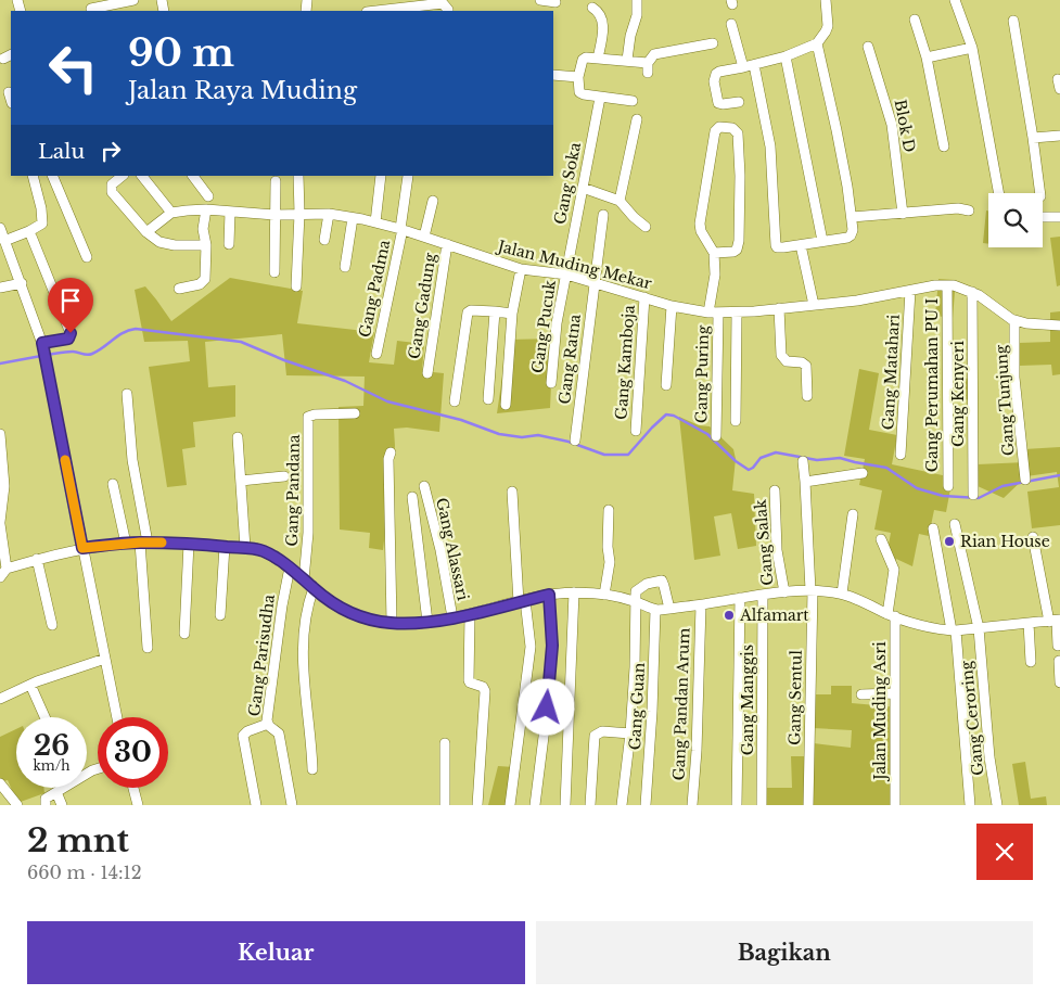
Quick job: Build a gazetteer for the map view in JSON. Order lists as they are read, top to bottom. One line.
{"streets":{"street":["Blok D","Gang Soka","Jalan Muding Mekar","Gang Padma","Gang Gadung","Gang Pucuk","Gang Ratna","Gang Kamboja","Gang Matahari","Gang Puring","Gang Perumahan PU I","Gang Kenyeri","Gang Tunjung","Gang Pandana","Gang Salak","Gang Alassari","Gang Parisudha","Gang Sentul","Gang Manggis","Gang Pandan Arum","Gang Guan","Jalan Muding Asri","Gang Ceroring"]},"crossings":[["Gang Soka","Jalan Muding Mekar"],["Gang Soka","Gang Pucuk"],["Jalan Muding Mekar","Gang Padma"],["Jalan Muding Mekar","Gang Gadung"],["Jalan Muding Mekar","Gang Pucuk"],["Jalan Muding Mekar","Gang Ratna"],["Jalan Muding Mekar","Gang Kamboja"],["Jalan Muding Mekar","Gang Matahari"],["Jalan Muding Mekar","Gang Puring"],["Jalan Muding Mekar","Gang Perumahan PU I"],["Jalan Muding Mekar","Gang Kenyeri"],["Jalan Muding Mekar","Gang Tunjung"]],"places":["Rian House","Alfamart"],"page":{"turn":["90 m","Jalan Raya Muding"],"then":"Lalu","speed":"26 km/h","limit":"30","heading":["2 mnt","660 m · 14:12"],"buttons":["Keluar","Bagikan"]}}
